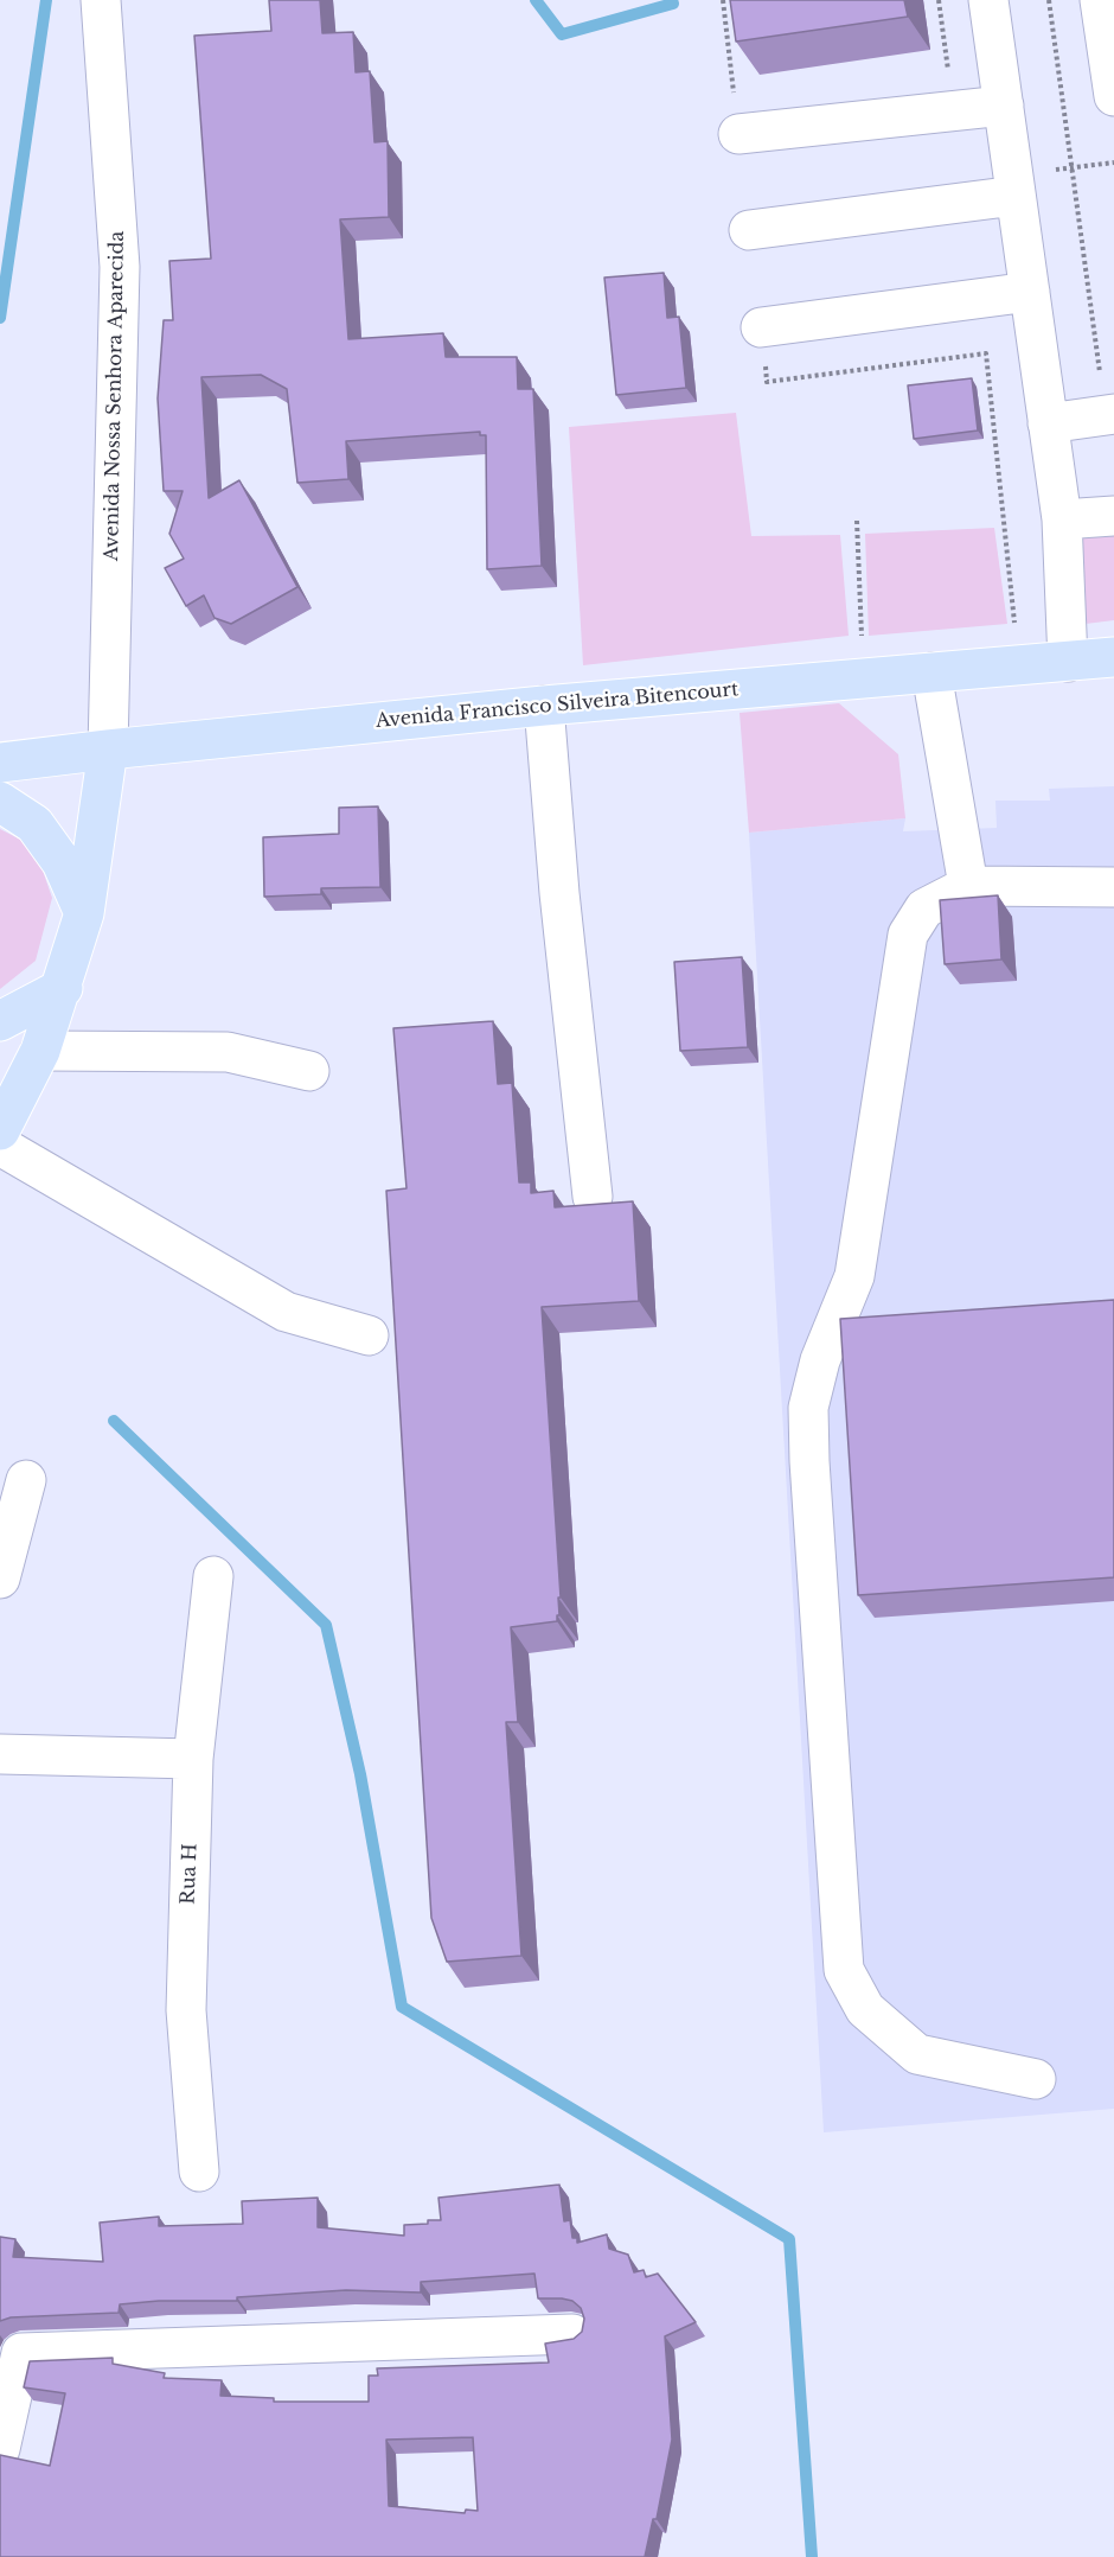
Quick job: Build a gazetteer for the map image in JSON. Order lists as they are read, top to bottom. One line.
{"streets":{"main road":["Avenida Francisco Silveira Bitencourt"],"street":["Avenida Nossa Senhora Aparecida","Rua H"]},"crossings":[["Avenida Nossa Senhora Aparecida","Avenida Francisco Silveira Bitencourt"]]}
